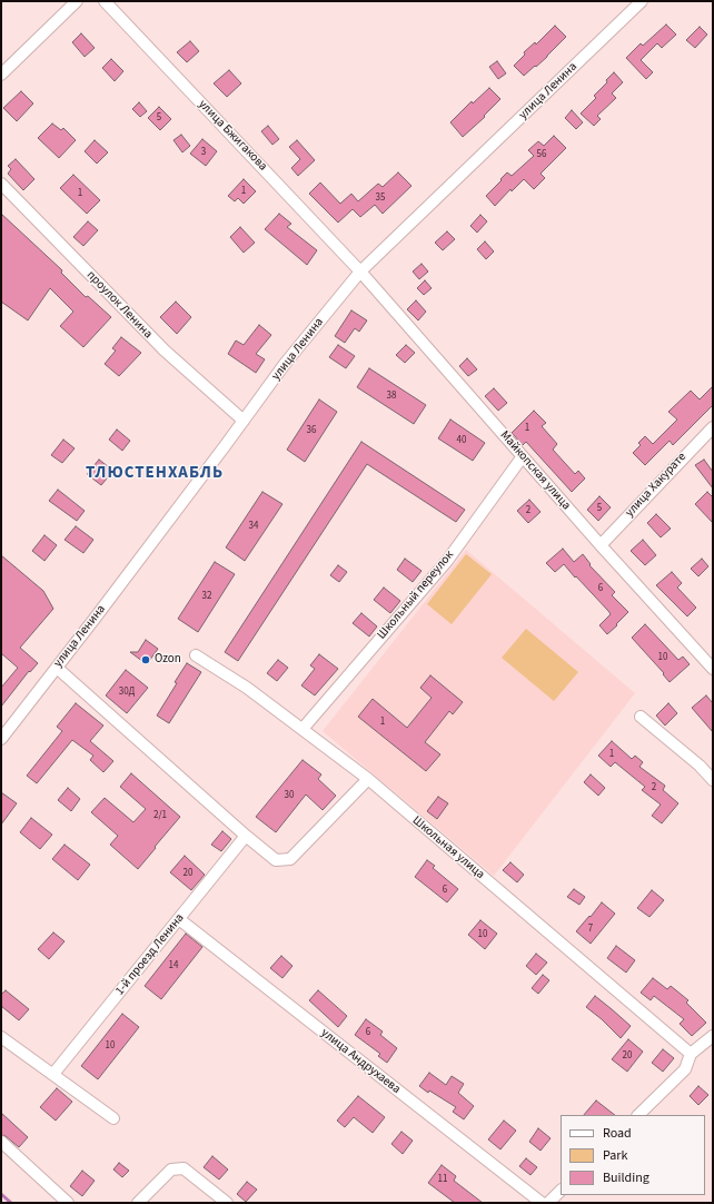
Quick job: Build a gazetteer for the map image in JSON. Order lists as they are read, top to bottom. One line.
{"streets":{"street":["улица Ленина","улица Бжигакова","проулок Ленина","Майкопская улица","улица Хакурате","Школьный переулок","Школьная улица","1-й проезд Ленина","улица Андрухаева"]},"crossings":[["улица Ленина","улица Бжигакова"],["улица Ленина","проулок Ленина"],["улица Ленина","Майкопская улица"],["улица Бжигакова","Майкопская улица"],["Майкопская улица","улица Хакурате"],["Майкопская улица","Школьный переулок"],["Школьный переулок","Школьная улица"],["1-й проезд Ленина","улица Андрухаева"]],"districts":["ТЛЮСТЕНХАБЛЬ"],"places":["Ozon"],"house_numbers":["5","3","56","1","1","35","38","1","36","40","5","2","34","6","32","10","30Д","1","1","2","30","2/1","20","6","7","10","14","6","10","20","11"],"legend":["Road","Park","Building"]}
